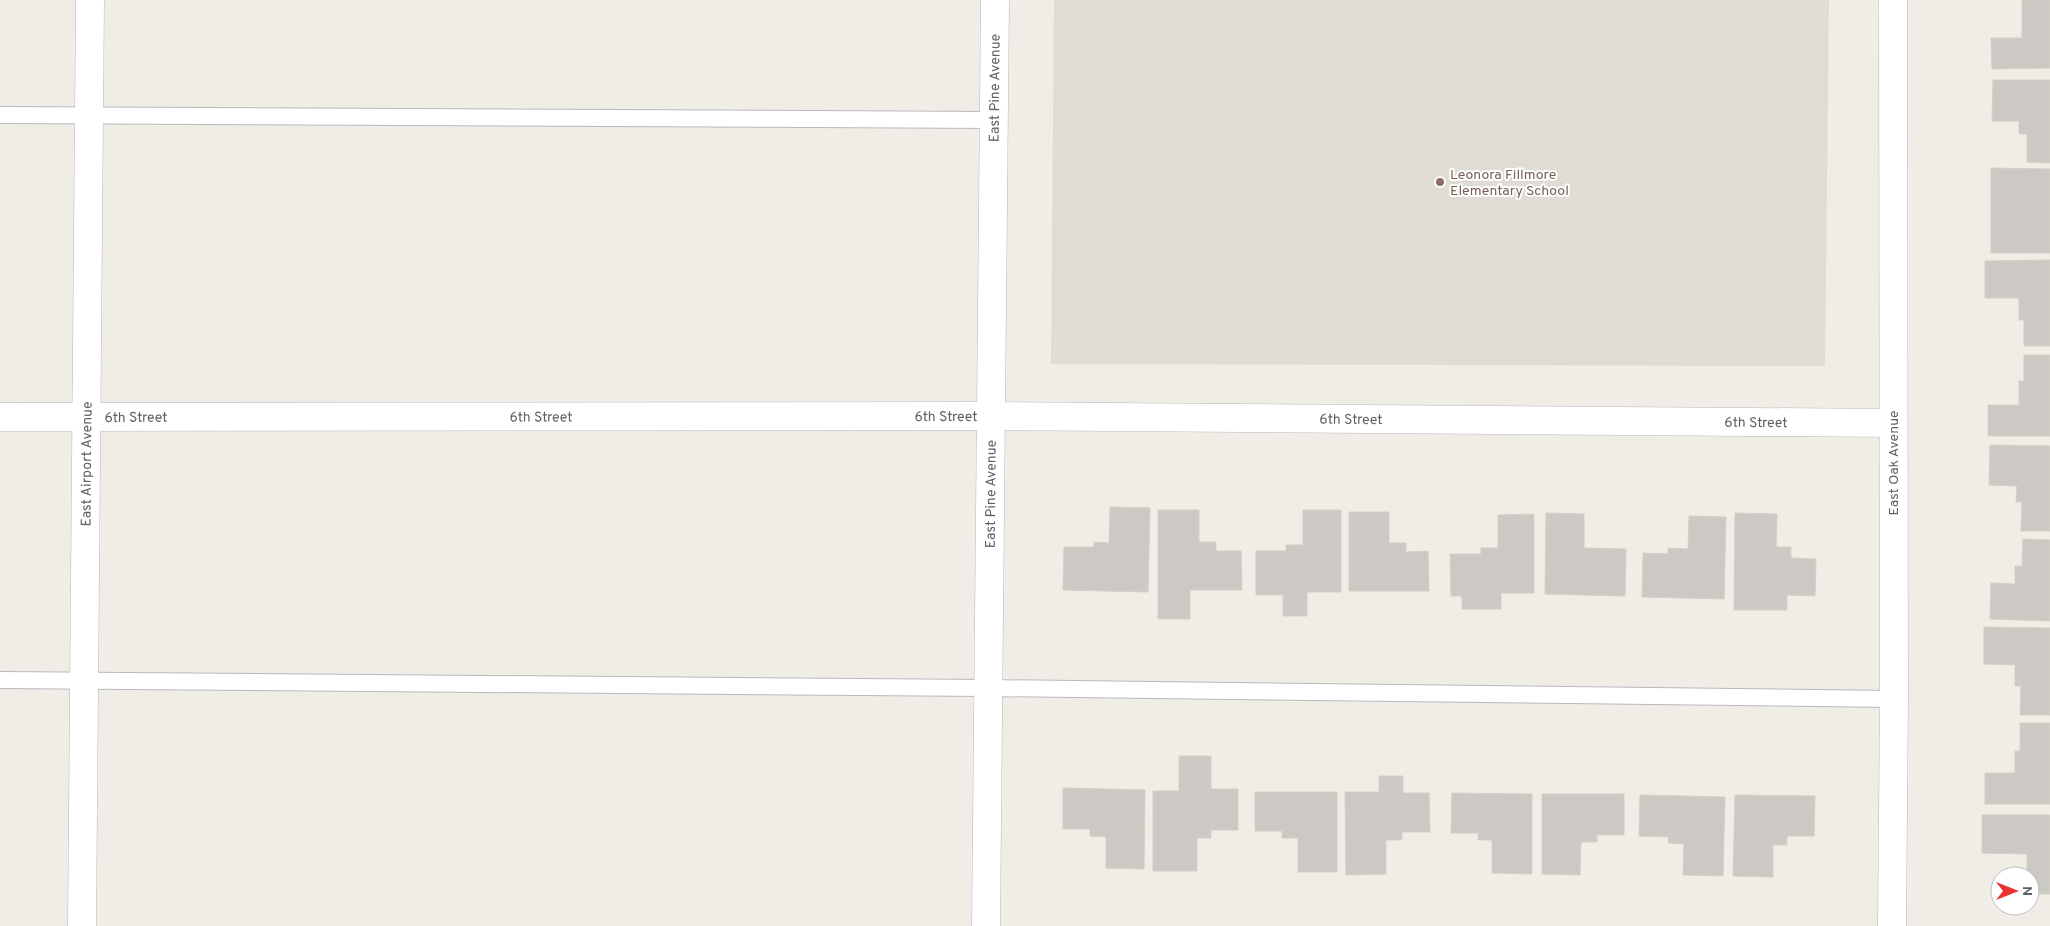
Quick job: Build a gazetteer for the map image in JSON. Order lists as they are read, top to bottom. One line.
{"streets":{"street":["East Pine Avenue","6th Street","East Airport Avenue","East Oak Avenue"]},"crossings":[["East Pine Avenue","6th Street"],["6th Street","East Airport Avenue"],["6th Street","East Oak Avenue"]],"places":["Leonora Fillmore Elementary School"],"north":"right"}
